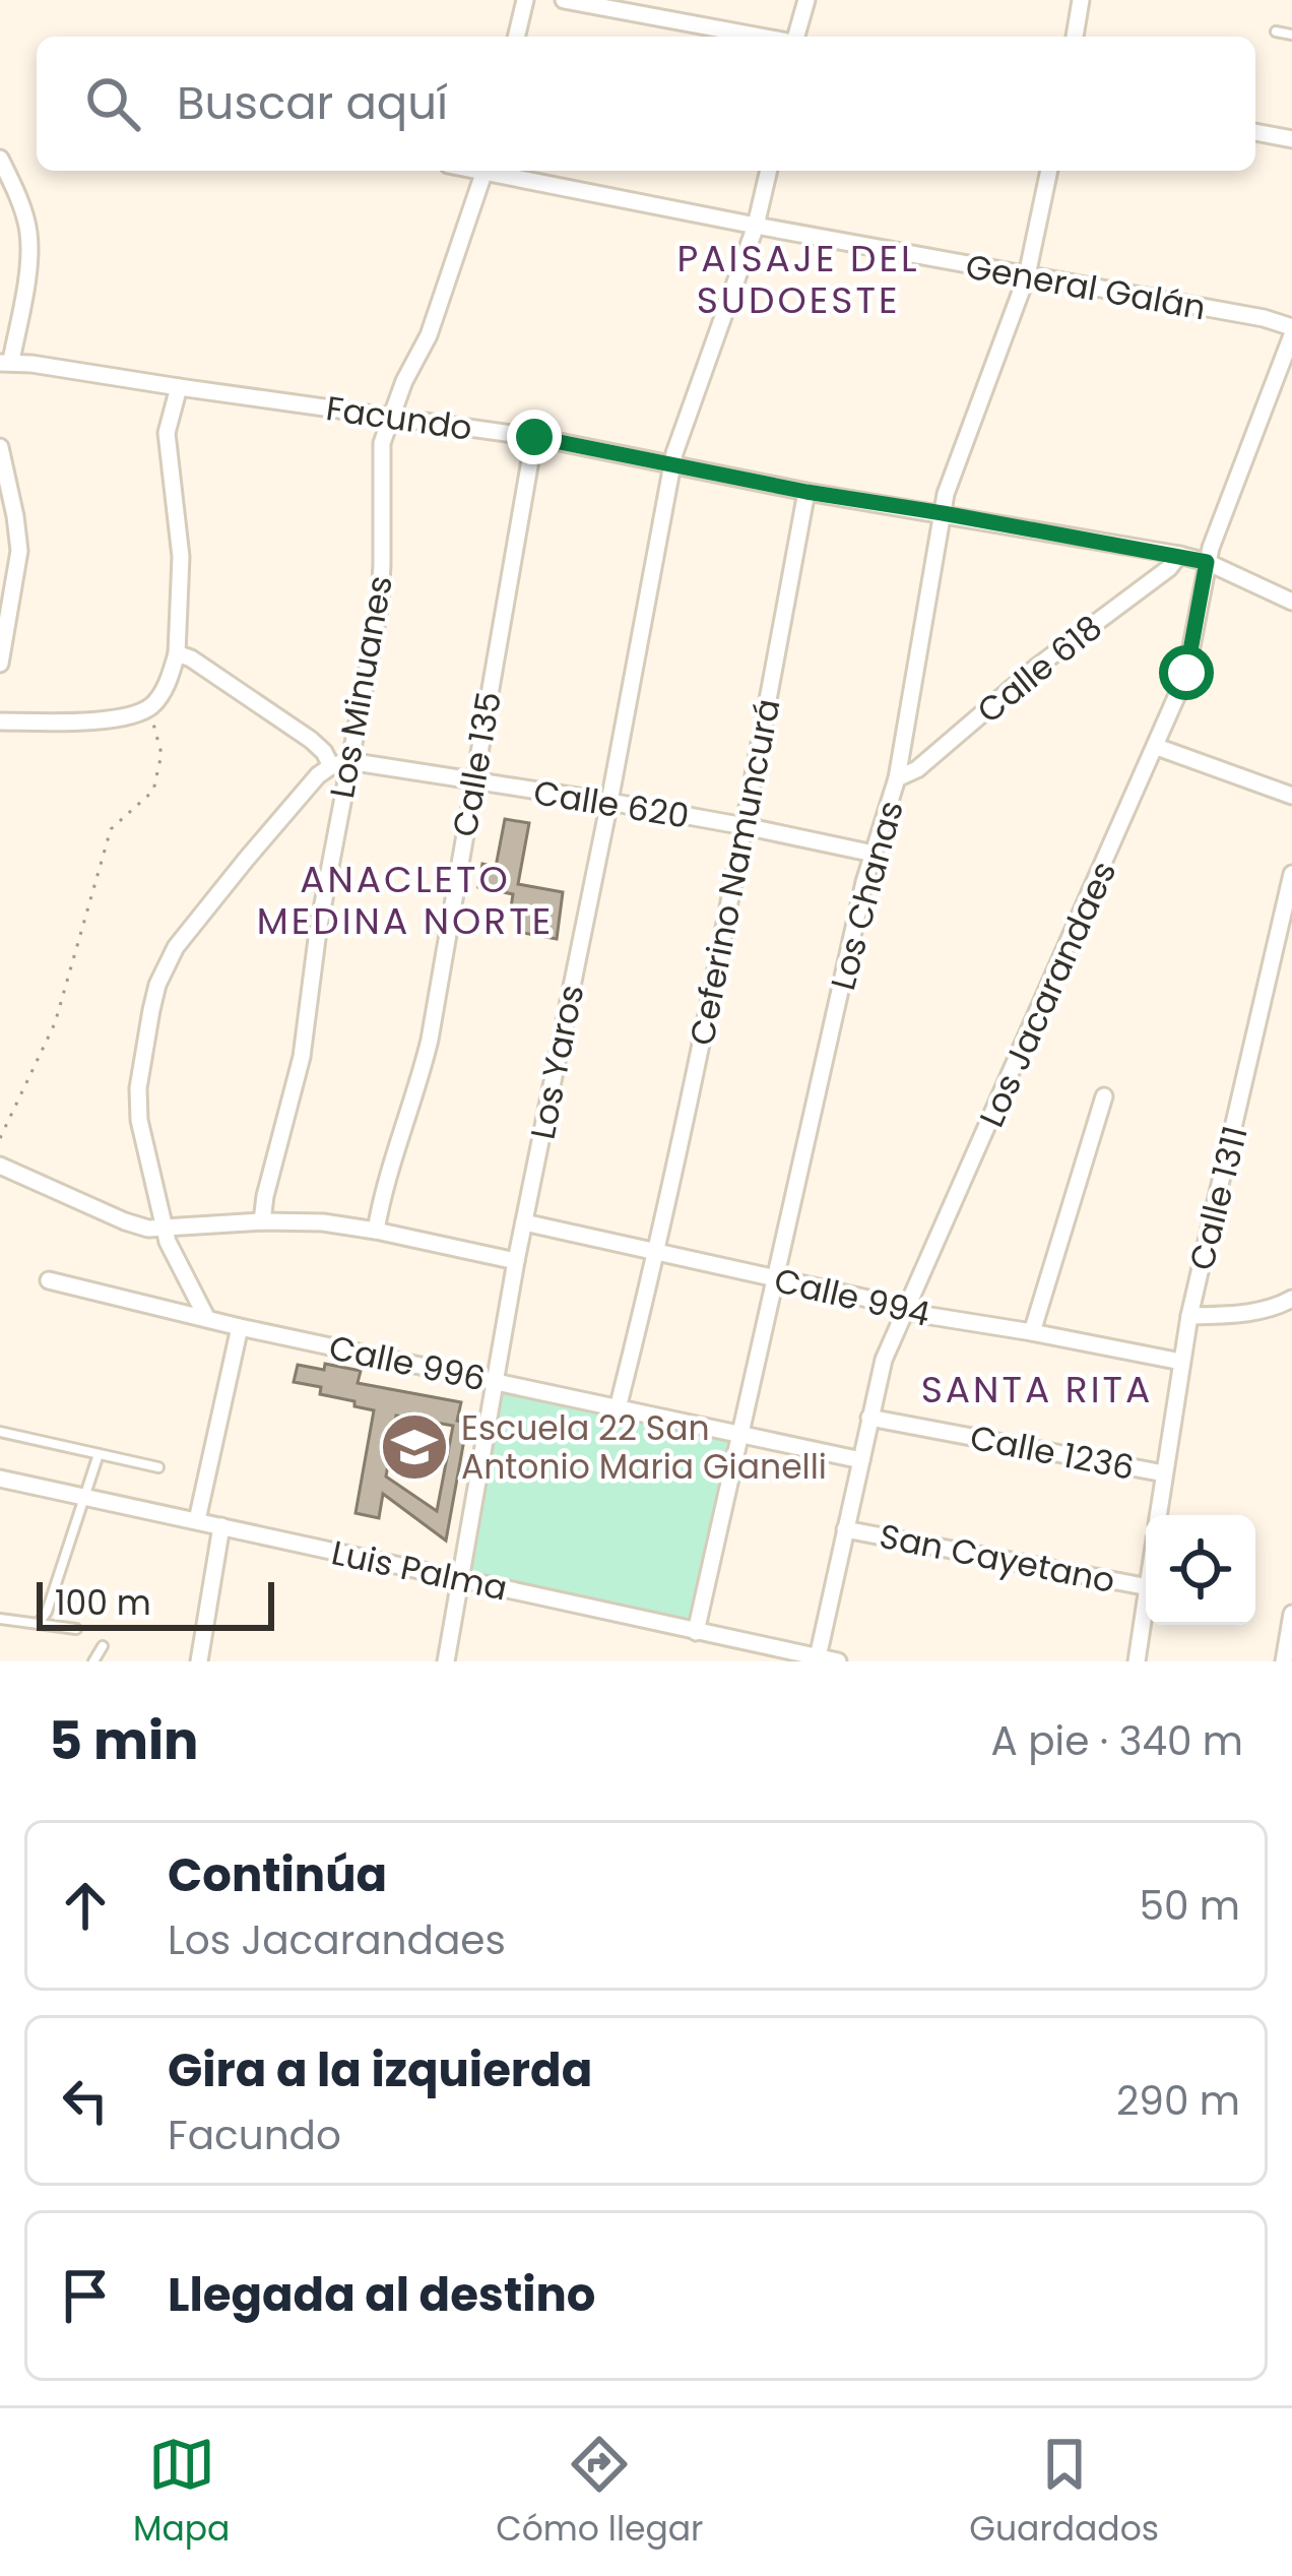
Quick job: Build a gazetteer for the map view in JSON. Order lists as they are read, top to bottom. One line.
{"streets":{"street":["General Galán","Facundo","Calle 618","Los Minuanes","Calle 135","Calle 620","Ceferino Namuncurá","Los Chanas","Los Jacarandaes","Los Yaros","Calle 1311","Calle 994","Calle 996","Calle 1236","San Cayetano","Luis Palma"]},"crossings":[["General Galán","Los Chanas"],["General Galán","Los Jacarandaes"],["General Galán","Los Yaros"],["Facundo","Calle 618"],["Facundo","Los Minuanes"],["Facundo","Calle 135"],["Facundo","Ceferino Namuncurá"],["Facundo","Los Chanas"],["Facundo","Los Jacarandaes"],["Facundo","Los Yaros"],["Calle 618","Los Chanas"],["Los Minuanes","Calle 620"],["Calle 135","Calle 620"],["Calle 620","Ceferino Namuncurá"],["Calle 620","Los Chanas"],["Calle 620","Los Yaros"],["Ceferino Namuncurá","Calle 994"],["Ceferino Namuncurá","Calle 996"],["Los Chanas","Calle 994"],["Los Chanas","Calle 996"],["Los Chanas","Luis Palma"],["Los Jacarandaes","Calle 994"],["Los Jacarandaes","Calle 996"],["Los Jacarandaes","Calle 1236"],["Los Jacarandaes","San Cayetano"],["Los Jacarandaes","Luis Palma"],["Los Yaros","Calle 994"],["Los Yaros","Calle 996"],["Los Yaros","Luis Palma"],["Calle 1311","Calle 994"],["Calle 1311","Calle 1236"]],"districts":["PAISAJE DEL SUDOESTE","ANACLETO MEDINA NORTE","SANTA RITA"],"places":{"school or university":["Escuela 22 San Antonio Maria Gianelli"]},"scale_bar":"100 m","page":{"search":"Buscar aquí","scale":"100 m","heading":["5 min","A pie · 340 m"],"list":[["Continúa","Los Jacarandaes","50 m"],["Gira a la izquierda","Facundo","290 m"],"Llegada al destino"],"nav":["Mapa","Cómo llegar","Guardados"]}}
